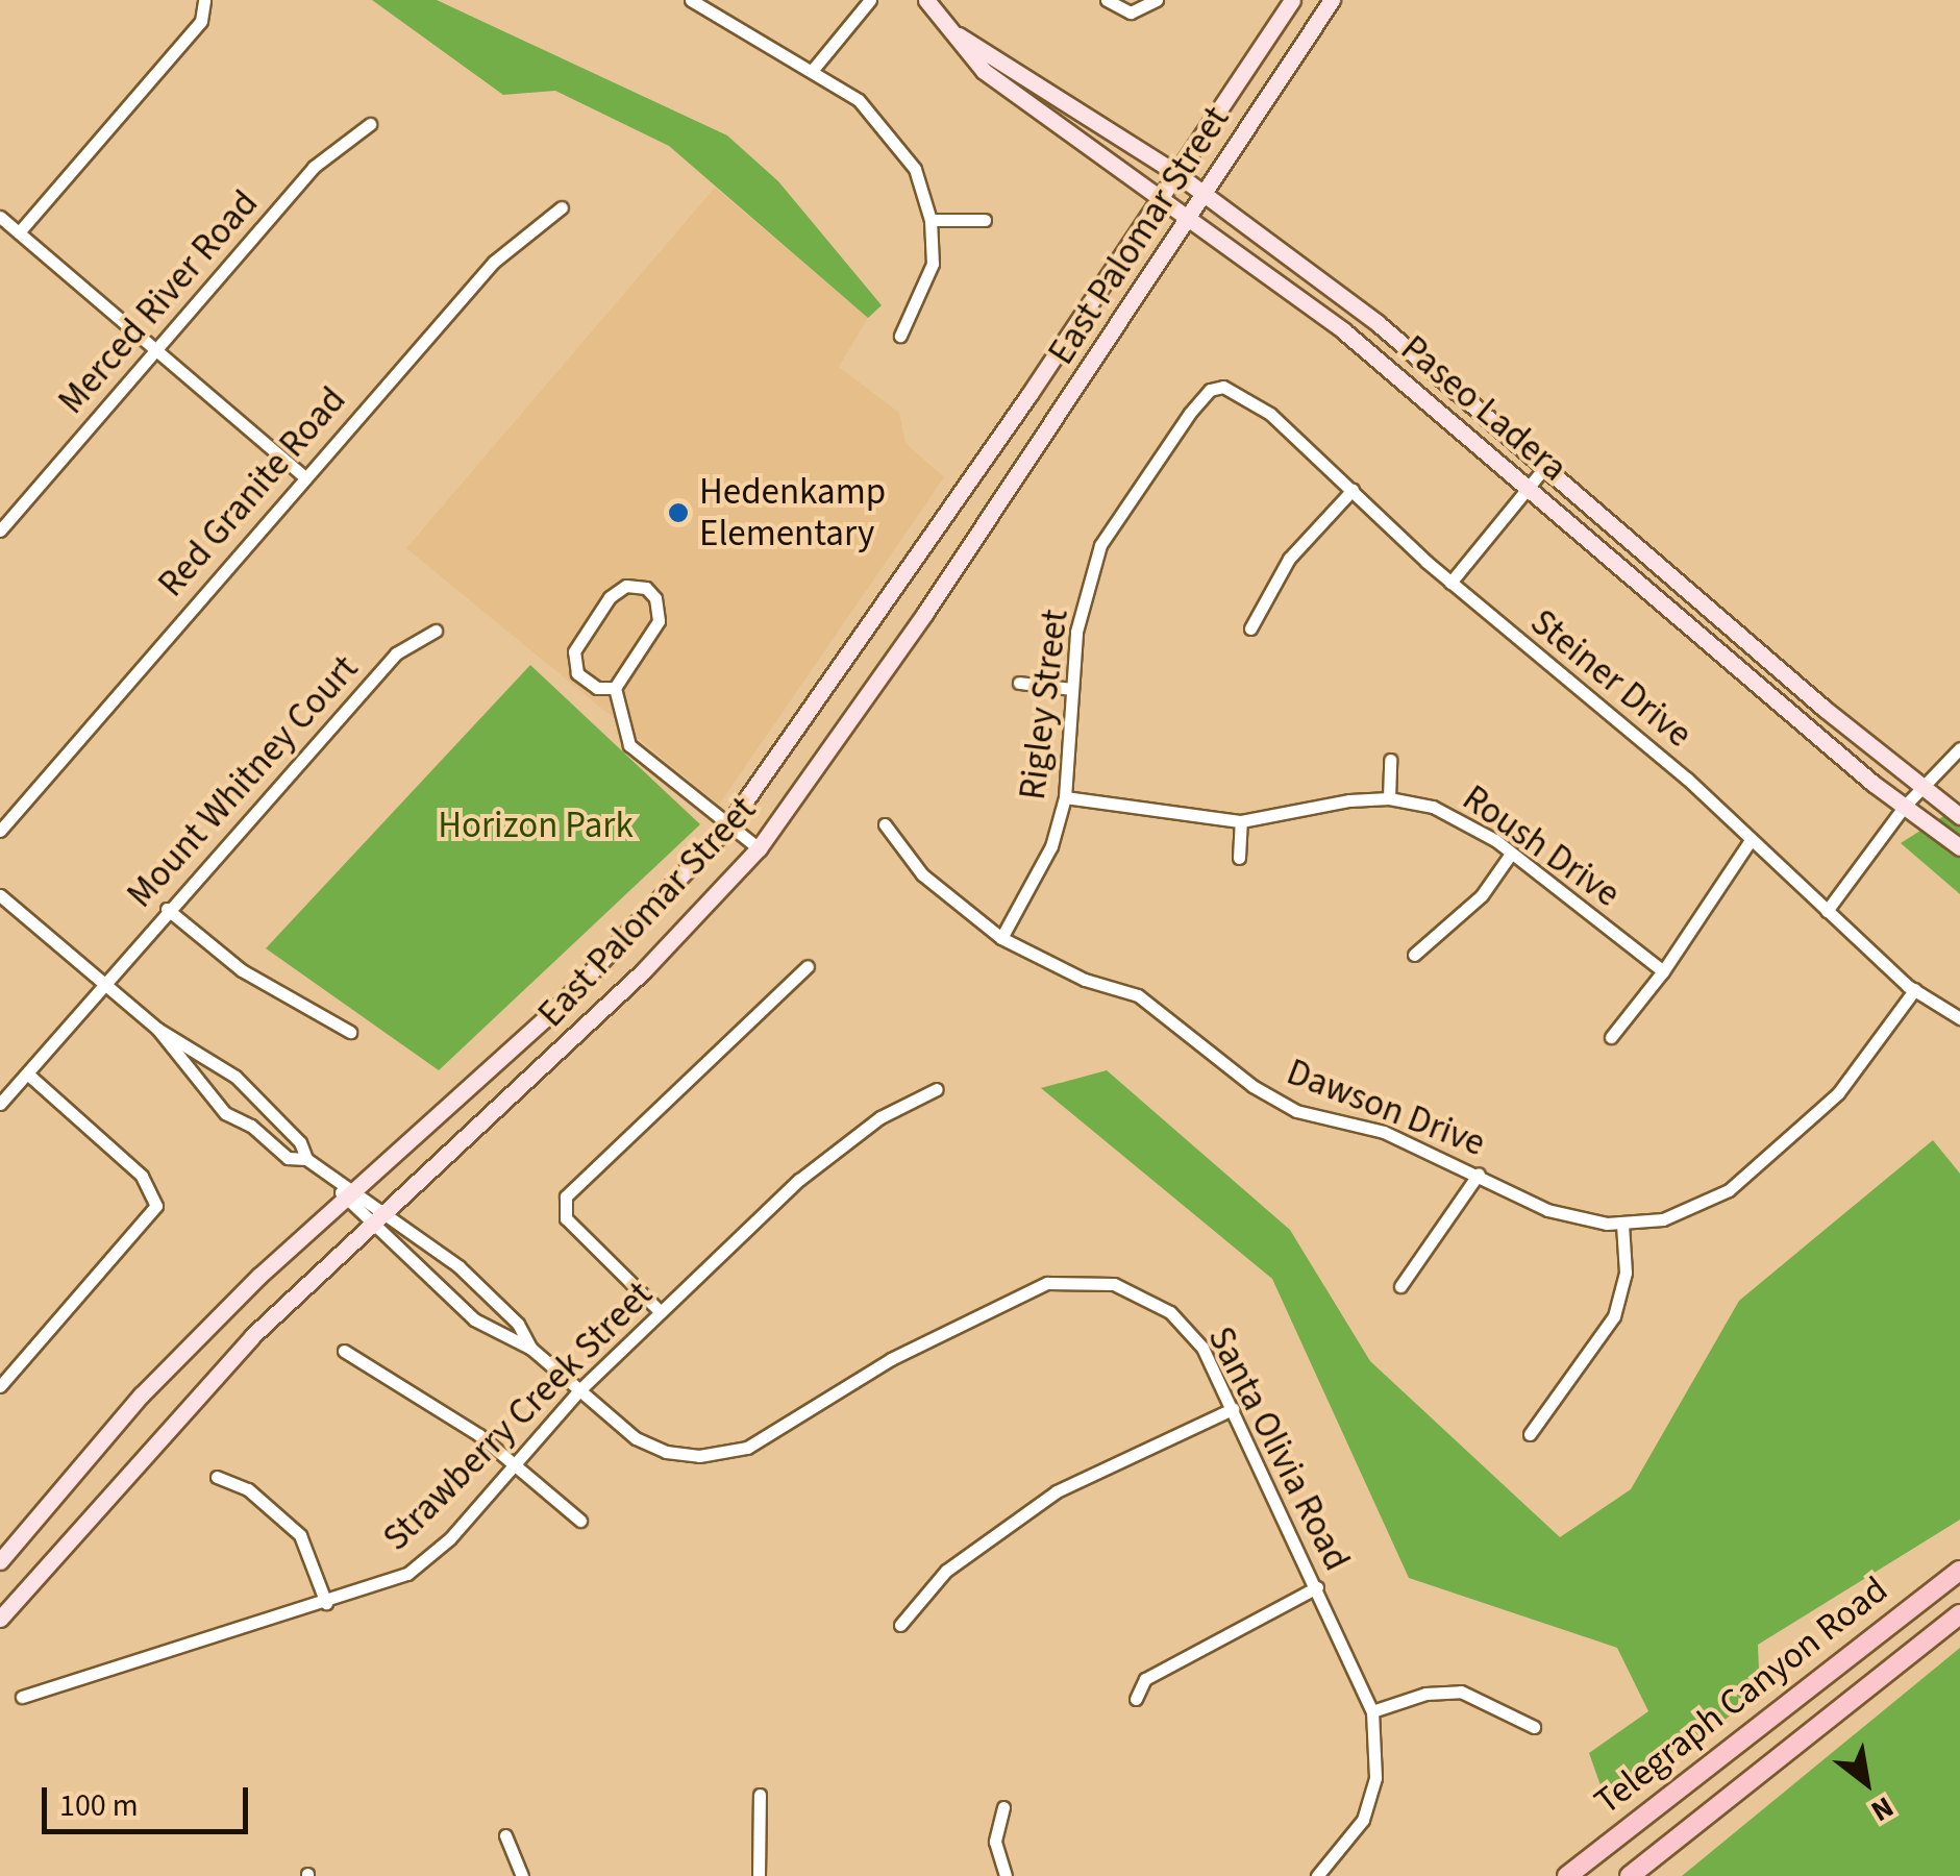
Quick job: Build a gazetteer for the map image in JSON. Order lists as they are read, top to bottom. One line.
{"streets":{"main road":["East Palomar Street","Paseo Ladera","Telegraph Canyon Road"],"street":["Merced River Road","Red Granite Road","Steiner Drive","Rigley Street","Mount Whitney Court","Roush Drive","Dawson Drive","Strawberry Creek Street","Santa Olivia Road"]},"crossings":[["East Palomar Street","Paseo Ladera"],["East Palomar Street","Santa Olivia Road"],["Steiner Drive","Rigley Street"],["Steiner Drive","Dawson Drive"],["Rigley Street","Roush Drive"],["Rigley Street","Dawson Drive"],["Mount Whitney Court","Santa Olivia Road"],["Strawberry Creek Street","Santa Olivia Road"]],"parks":["Horizon Park"],"places":["Hedenkamp Elementary"],"scale_bar":"100 m","north":"bottom right"}
